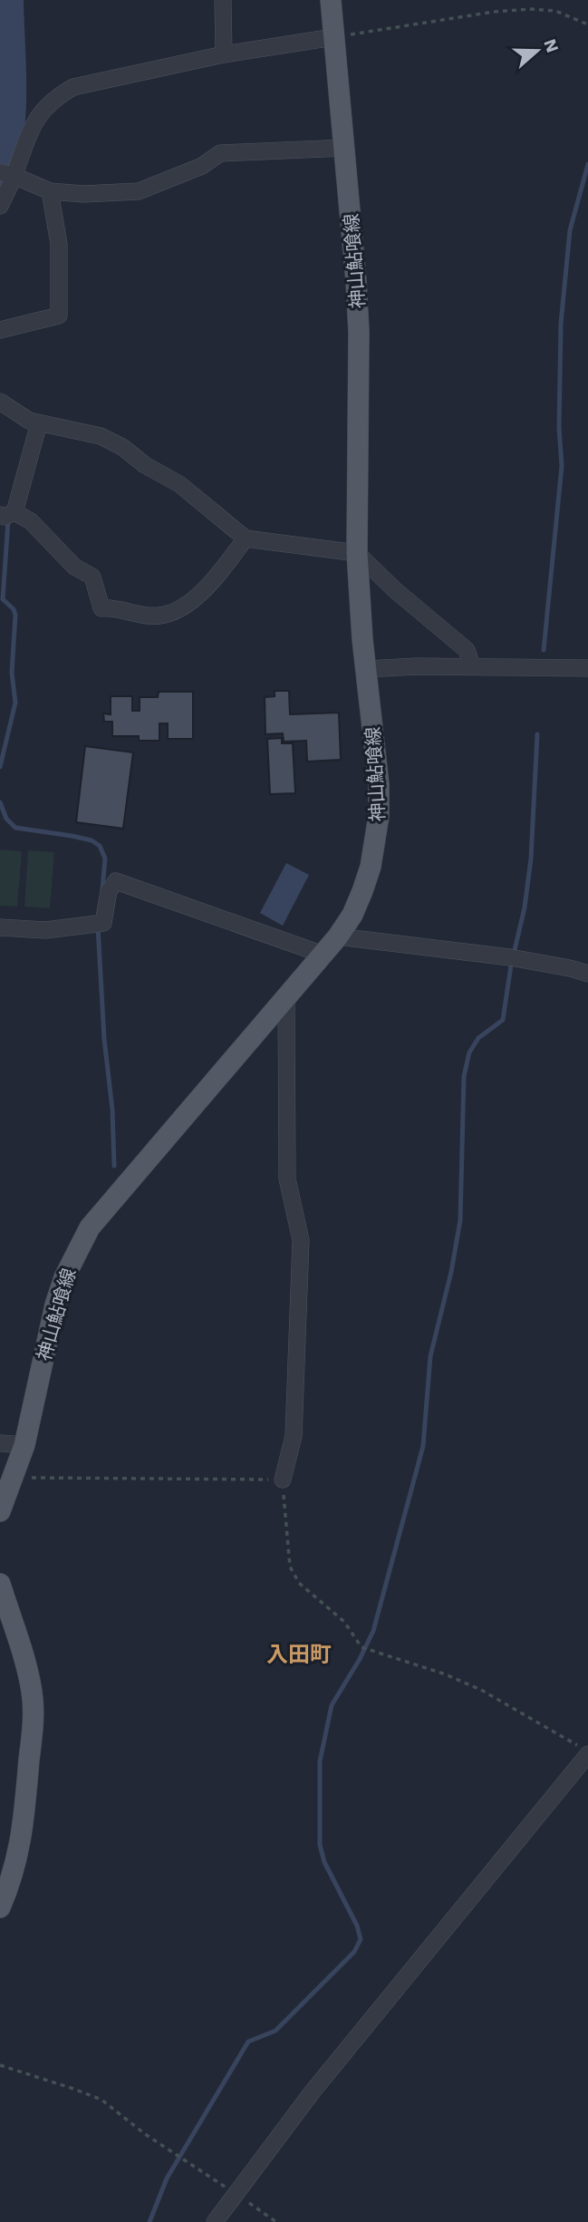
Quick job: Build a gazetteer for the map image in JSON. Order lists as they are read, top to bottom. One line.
{"streets":{"main road":["神山鮎喰線"]},"districts":["入田町"],"north":"right"}
